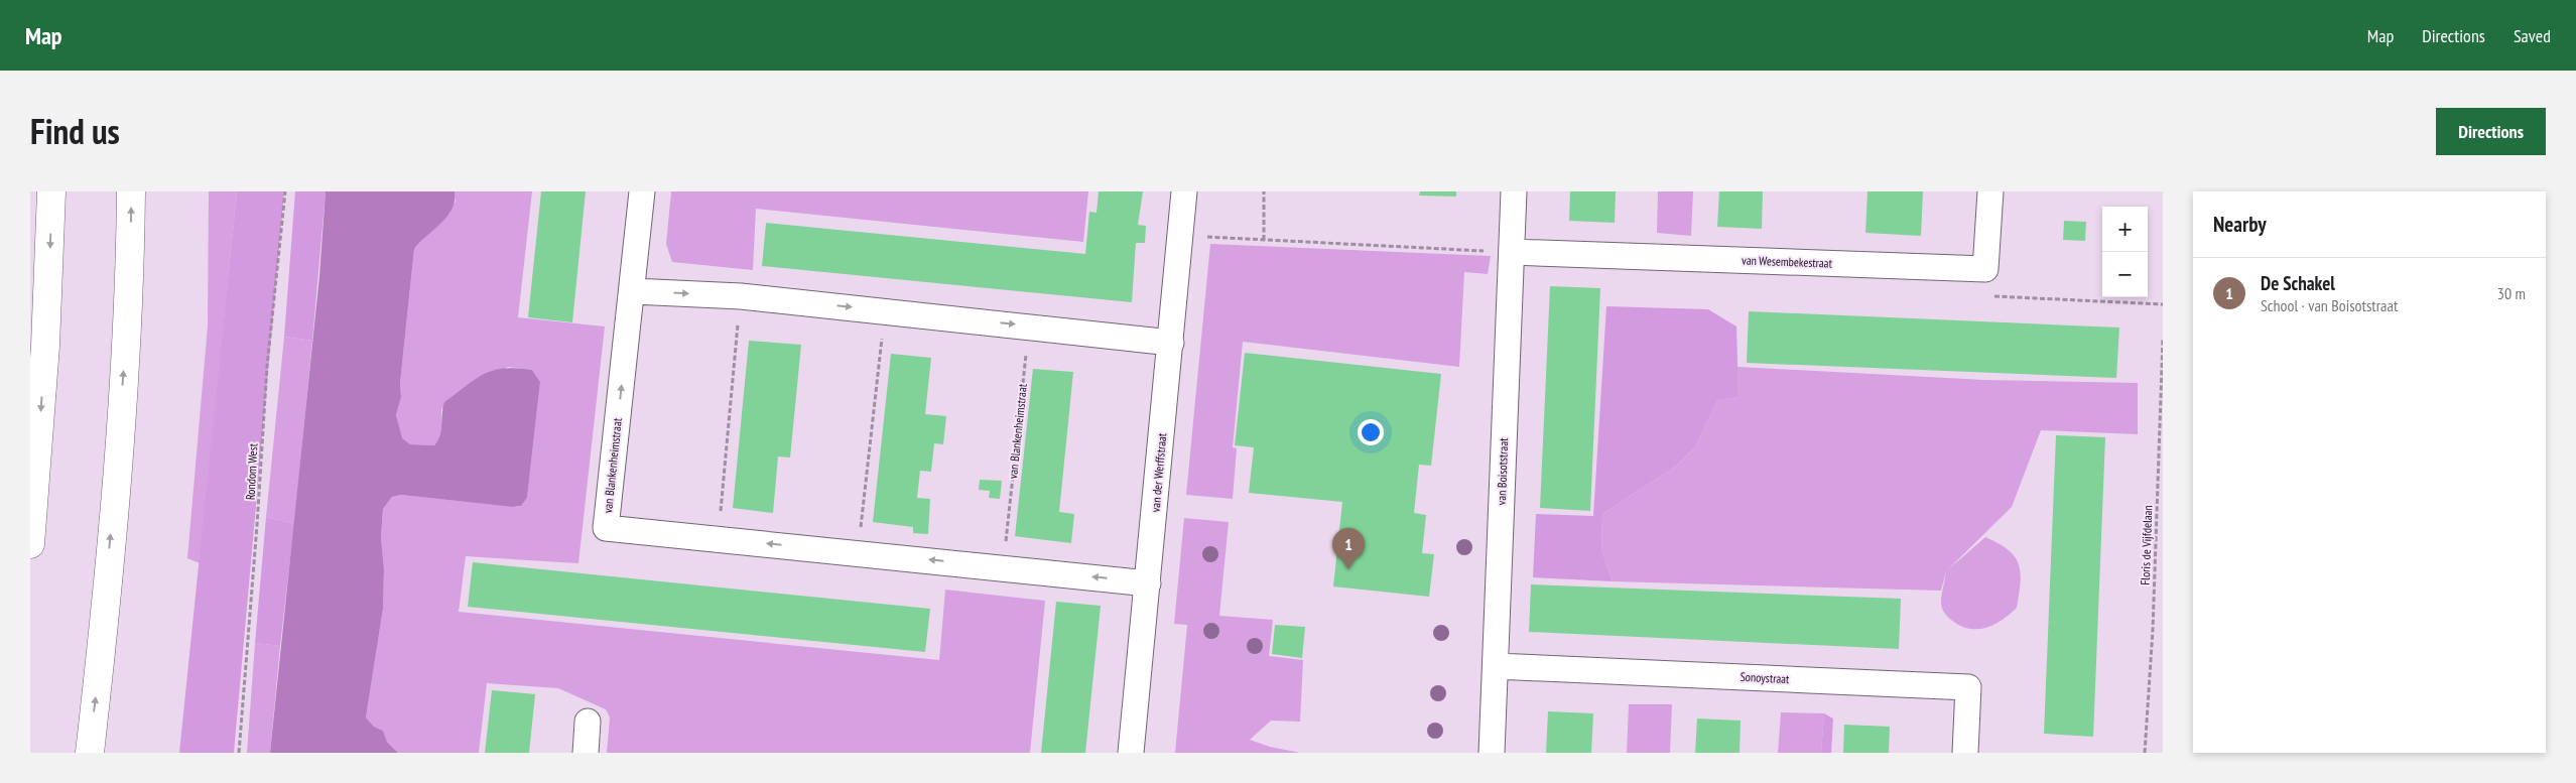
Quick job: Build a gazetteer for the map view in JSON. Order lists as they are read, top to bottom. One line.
{"streets":{"street":["van Wesembekestraat","van Blankenheimstraat","van Boisotstraat","van der Werffstraat","Sonoystraat"],"path":["Rondom West","Floris de Vijfdelaan"]},"crossings":[["van Wesembekestraat","van Boisotstraat"],["van Blankenheimstraat","van der Werffstraat"],["van Boisotstraat","Sonoystraat"]],"page":{"header":"Map","nav":["Map","Directions","Saved"],"title":"Find us","buttons":"Directions","heading":"Nearby","map_buttons":["+","−"],"list":[{"mark":"1","name":"De Schakel","note":"School · van Boisotstraat","value":"30 m"}],"pins":"1"}}
